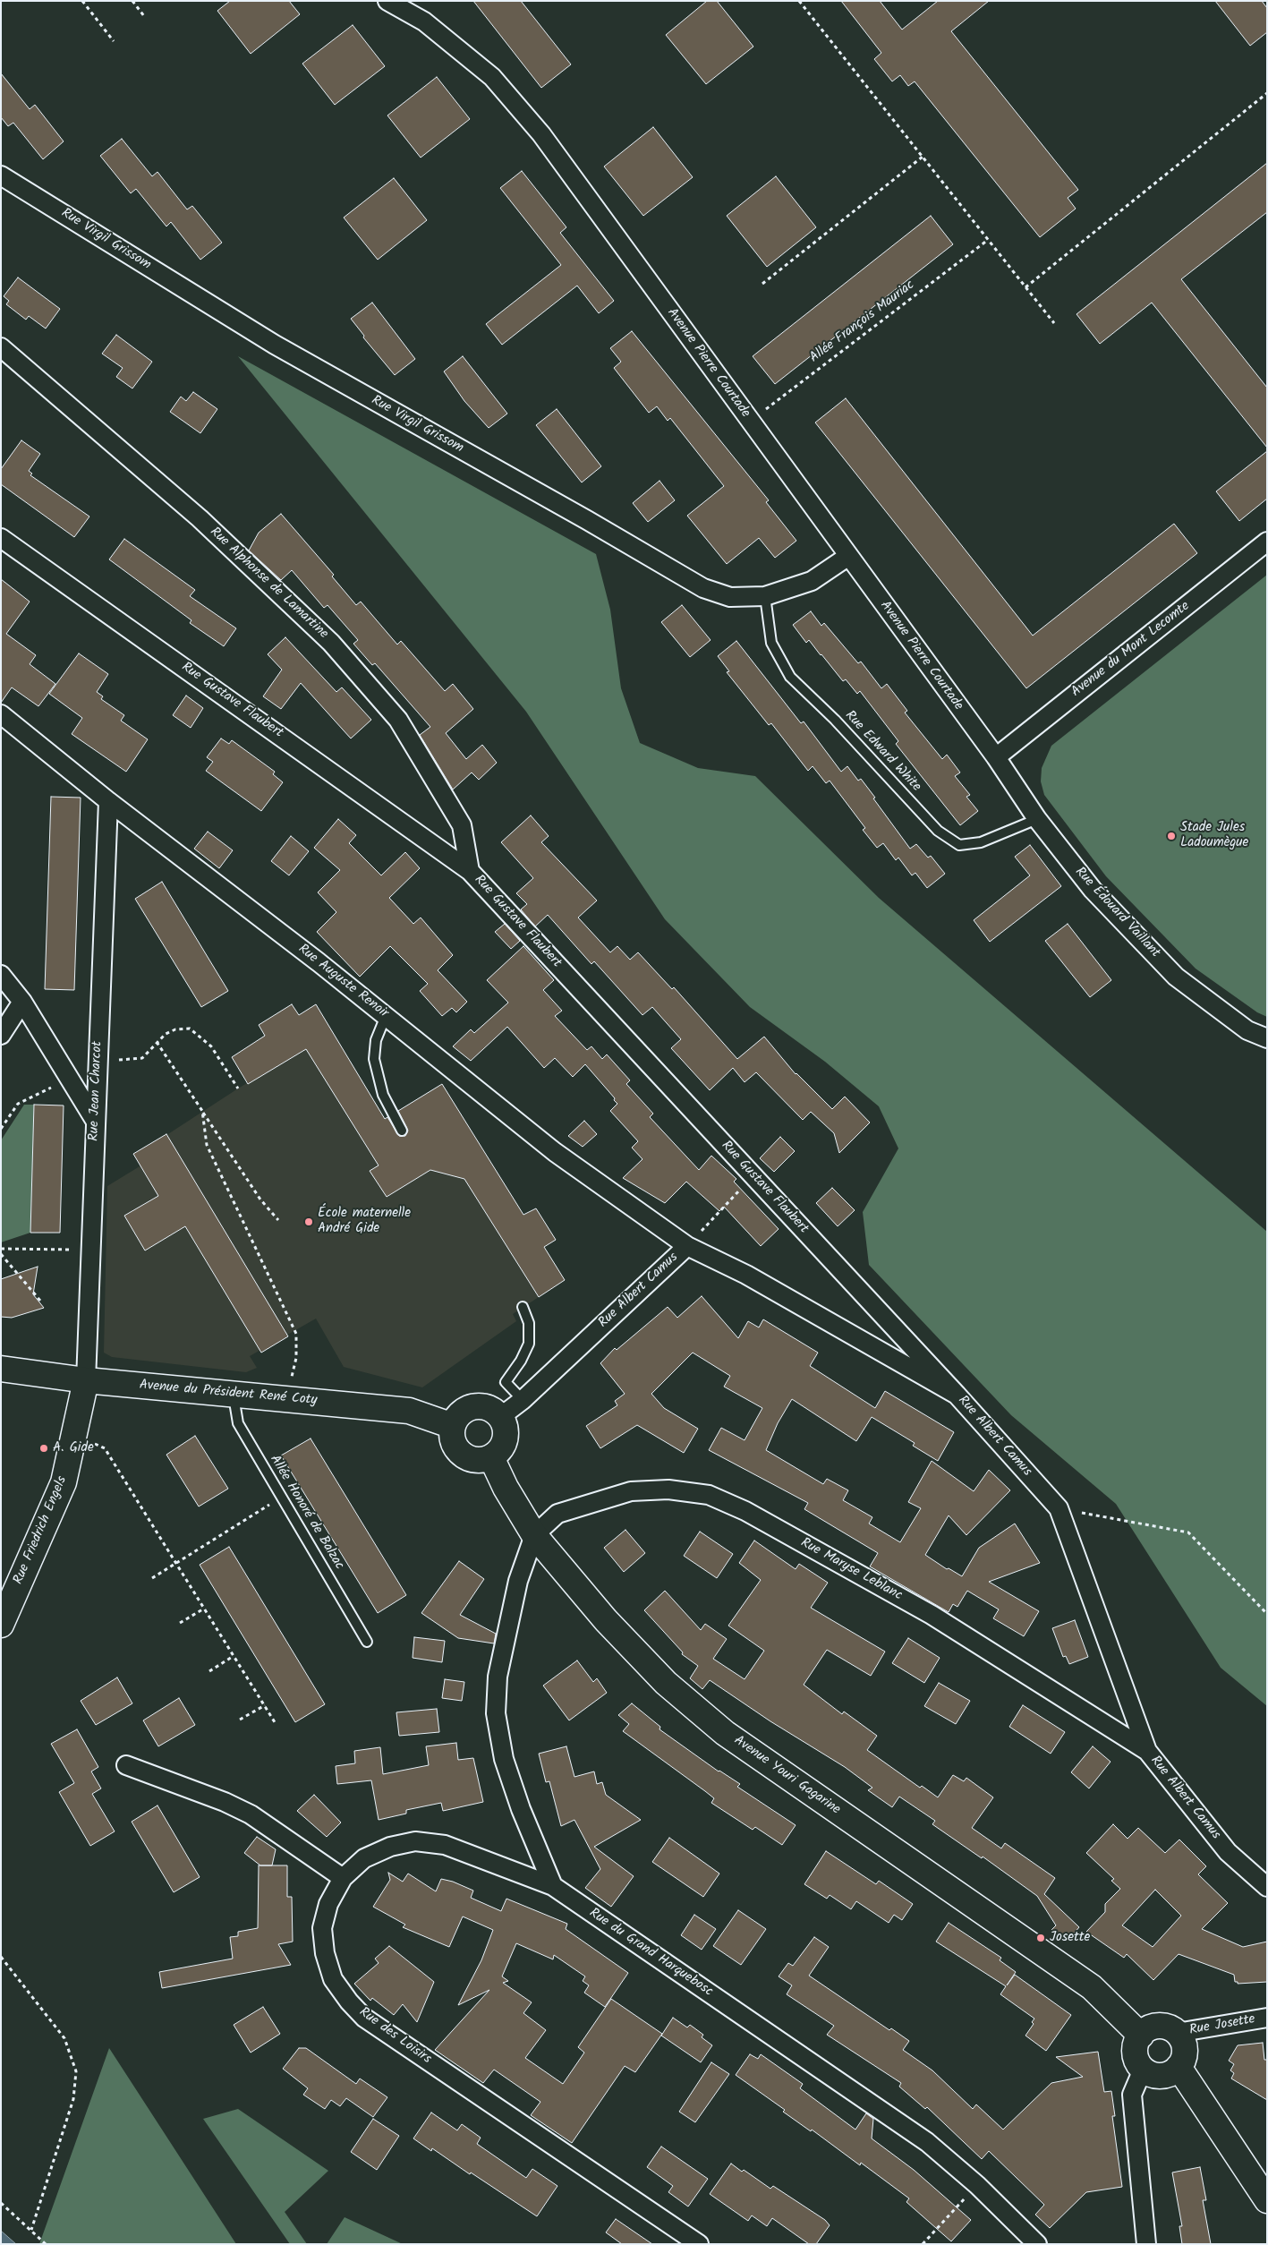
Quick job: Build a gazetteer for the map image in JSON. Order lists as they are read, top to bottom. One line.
{"streets":{"street":["Rue Virgil Grissom","Avenue Pierre Courtade","Rue Alphonse de Lamartine","Avenue du Mont Lecomte","Rue Gustave Flaubert","Rue Édouard Vaillant","Rue Auguste Renoir","Rue Jean Charcot","Rue Albert Camus","Avenue du Président René Coty","Rue Friedrich Engels","Rue Maryse Leblanc","Avenue Youri Gagarine","Rue du Grand Harquebosc","Rue Josette","Rue des Loisirs"],"lane":["Rue Edward White","Allée Honoré de Balzac"],"path":["Allée François Mauriac"]},"crossings":[["Rue Virgil Grissom","Avenue Pierre Courtade"],["Rue Virgil Grissom","Rue Edward White"],["Allée François Mauriac","Avenue Pierre Courtade"],["Avenue Pierre Courtade","Avenue du Mont Lecomte"],["Avenue Pierre Courtade","Rue Édouard Vaillant"],["Rue Alphonse de Lamartine","Rue Gustave Flaubert"],["Avenue du Mont Lecomte","Rue Édouard Vaillant"],["Rue Gustave Flaubert","Rue Albert Camus"],["Rue Edward White","Rue Édouard Vaillant"],["Rue Auguste Renoir","Rue Jean Charcot"],["Rue Auguste Renoir","Rue Albert Camus"],["Rue Jean Charcot","Avenue du Président René Coty"],["Rue Jean Charcot","Rue Friedrich Engels"],["Rue Albert Camus","Avenue du Président René Coty"],["Rue Albert Camus","Rue Maryse Leblanc"],["Rue Albert Camus","Avenue Youri Gagarine"],["Avenue du Président René Coty","Allée Honoré de Balzac"],["Avenue du Président René Coty","Rue Friedrich Engels"],["Avenue du Président René Coty","Avenue Youri Gagarine"],["Rue Maryse Leblanc","Avenue Youri Gagarine"],["Avenue Youri Gagarine","Rue Josette"],["Rue du Grand Harquebosc","Rue des Loisirs"]],"places":["Stade Jules Ladoumègue","École maternelle André Gide","A. Gide","Josette"]}
